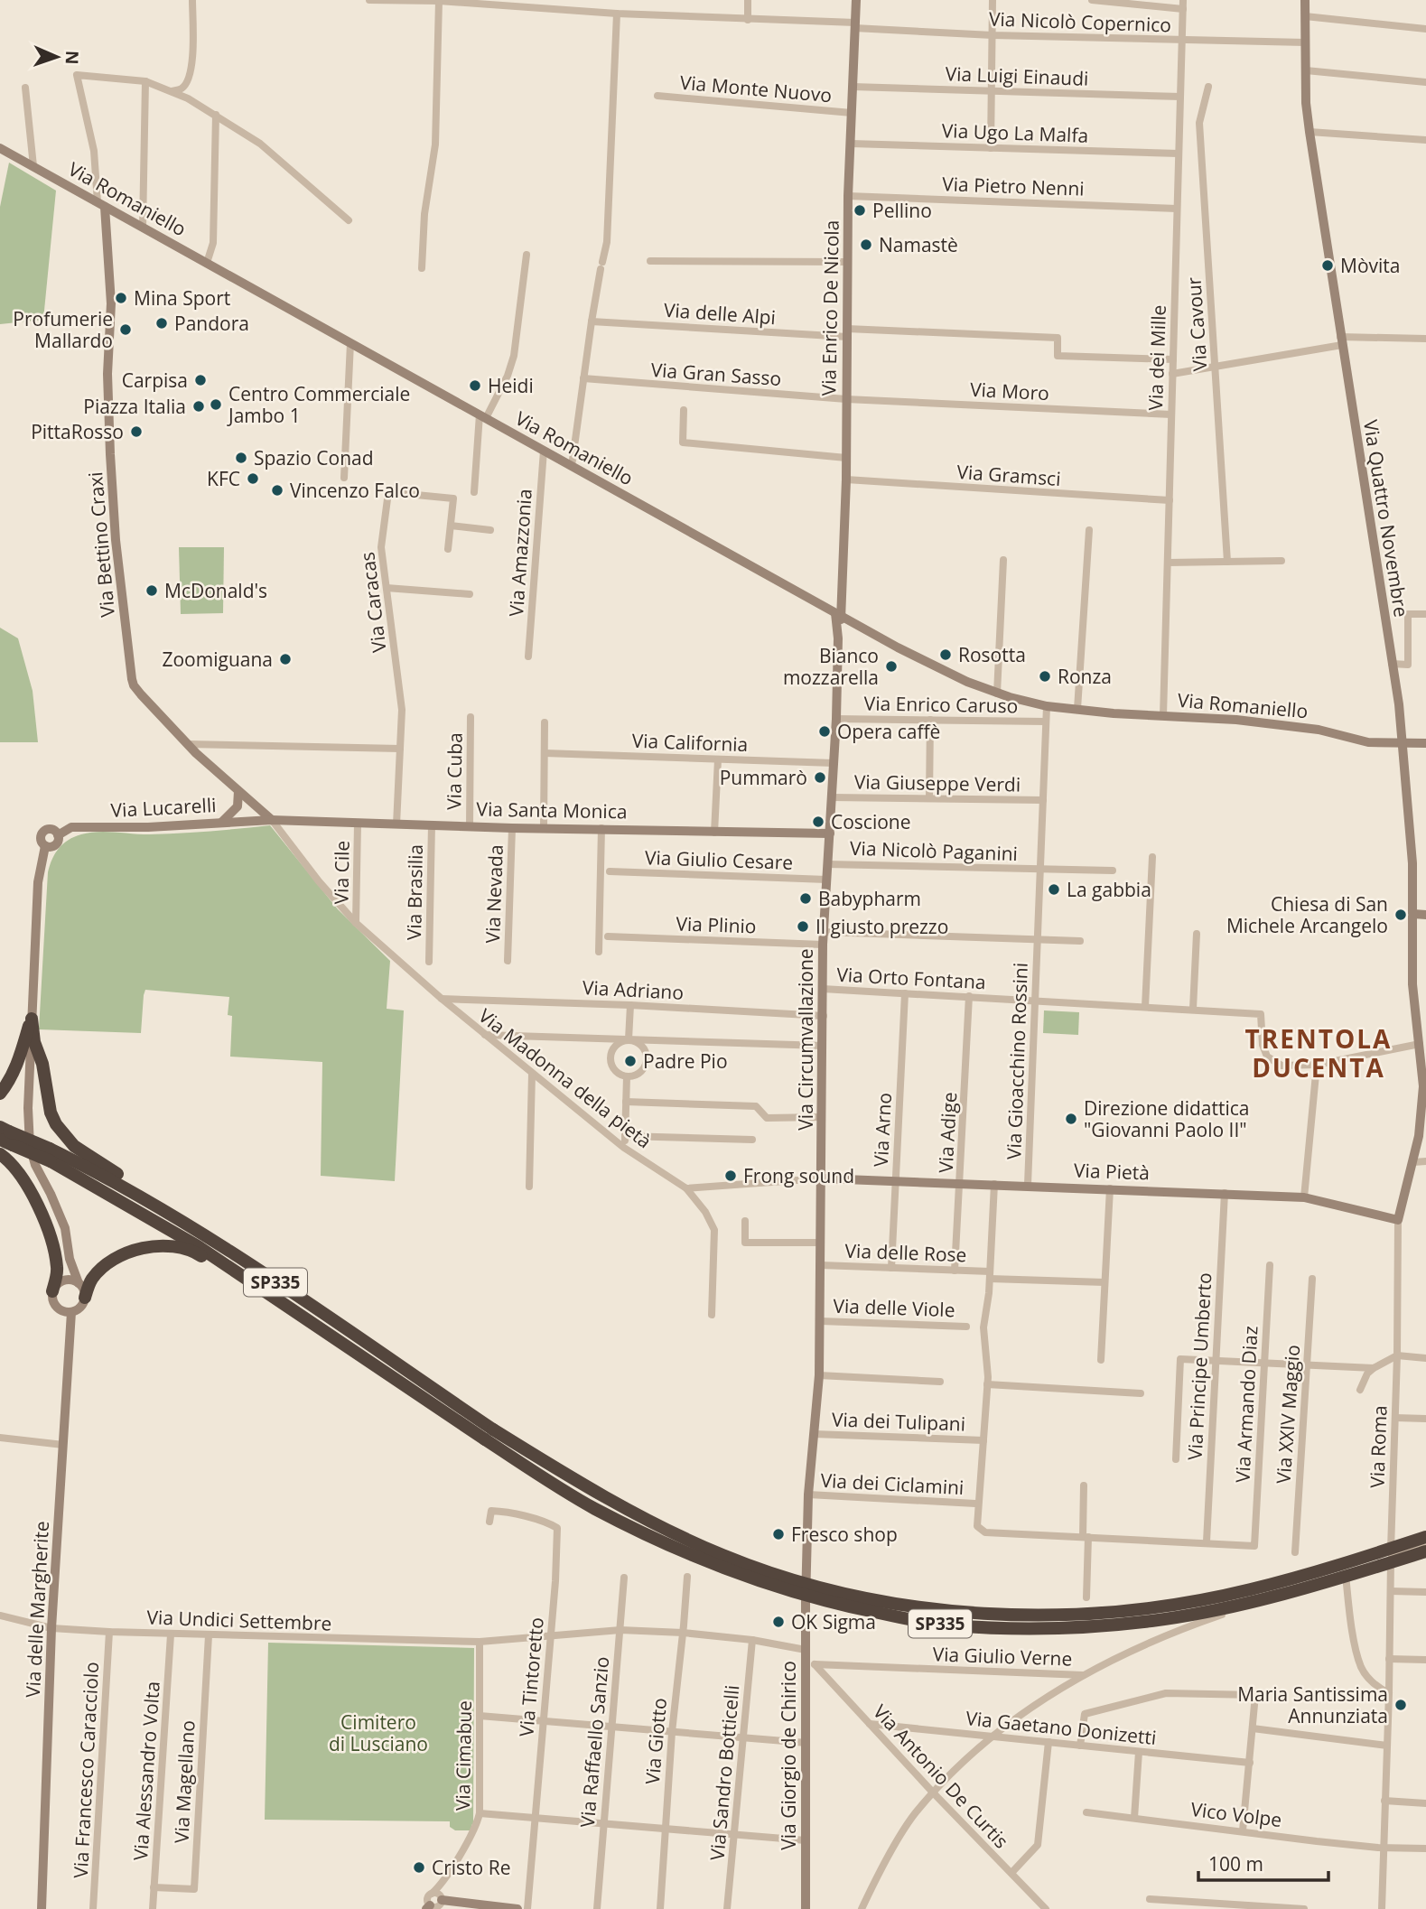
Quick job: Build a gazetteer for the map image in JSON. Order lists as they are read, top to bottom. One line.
{"streets":{"highway":["SP335"],"street":["Via Nicolò Copernico","Via Luigi Einaudi","Via Monte Nuovo","Via Ugo La Malfa","Via Pietro Nenni","Via Romaniello","Via Enrico De Nicola","Via delle Alpi","Via Cavour","Via dei Mille","Via Gran Sasso","Via Moro","Via Gramsci","Via Quattro Novembre","Via Bettino Craxi","Via Amazzonia","Via Caracas","Via Enrico Caruso","Via California","Via Cuba","Via Giuseppe Verdi","Via Lucarelli","Via Santa Monica","Via Nicolò Paganini","Via Giulio Cesare","Via Cile","Via Brasilia","Via Nevada","Via Plinio","Via Orto Fontana","Via Adriano","Via Circumvallazione","Via Gioacchino Rossini","Via Madonna della pietà","Via Arno","Via Adige","Via Pietà","Via delle Rose","Via delle Viole","Via Principe Umberto","Via Armando Diaz","Via XXIV Maggio","Via dei Tulipani","Via Roma","Via dei Ciclamini","Via delle Margherite","Via Undici Settembre","Via Giulio Verne","Via Tintoretto","Via Gaetano Donizetti","Via Giotto","Via Raffaello Sanzio","Via Cimabue","Via Giorgio de Chirico","Via Francesco Caracciolo","Via Alessandro Volta","Via Sandro Botticelli","Via Antonio De Curtis","Via Magellano","Vico Volpe"]},"crossings":[["Via Nicolò Copernico","Via Enrico De Nicola"],["Via Nicolò Copernico","Via dei Mille"],["Via Nicolò Copernico","Via Quattro Novembre"],["Via Luigi Einaudi","Via Enrico De Nicola"],["Via Luigi Einaudi","Via dei Mille"],["Via Monte Nuovo","Via Enrico De Nicola"],["Via Ugo La Malfa","Via Enrico De Nicola"],["Via Ugo La Malfa","Via dei Mille"],["Via Pietro Nenni","Via Enrico De Nicola"],["Via Pietro Nenni","Via dei Mille"],["Via Romaniello","Via Enrico De Nicola"],["Via Romaniello","Via dei Mille"],["Via Romaniello","Via Quattro Novembre"],["Via Romaniello","Via Bettino Craxi"],["Via Romaniello","Via Amazzonia"],["Via Romaniello","Via Circumvallazione"],["Via Romaniello","Via Gioacchino Rossini"],["Via Enrico De Nicola","Via delle Alpi"],["Via Enrico De Nicola","Via Gran Sasso"],["Via Enrico De Nicola","Via Moro"],["Via Enrico De Nicola","Via Gramsci"],["Via Enrico De Nicola","Via Circumvallazione"],["Via delle Alpi","Via dei Mille"],["Via dei Mille","Via Moro"],["Via dei Mille","Via Gramsci"],["Via Gran Sasso","Via Moro"],["Via Quattro Novembre","Via Pietà"],["Via Quattro Novembre","Via Roma"],["Via Bettino Craxi","Via Lucarelli"],["Via Bettino Craxi","Via Santa Monica"],["Via Bettino Craxi","Via Madonna della pietà"],["Via Caracas","Via Santa Monica"],["Via Enrico Caruso","Via Circumvallazione"],["Via Enrico Caruso","Via Gioacchino Rossini"],["Via California","Via Circumvallazione"],["Via Cuba","Via Santa Monica"],["Via Giuseppe Verdi","Via Circumvallazione"],["Via Giuseppe Verdi","Via Gioacchino Rossini"],["Via Lucarelli","Via Santa Monica"],["Via Lucarelli","Via Madonna della pietà"],["Via Lucarelli","Via delle Margherite"],["Via Santa Monica","Via Cile"],["Via Santa Monica","Via Brasilia"],["Via Santa Monica","Via Nevada"],["Via Santa Monica","Via Circumvallazione"],["Via Santa Monica","Via Madonna della pietà"],["Via Nicolò Paganini","Via Circumvallazione"],["Via Nicolò Paganini","Via Gioacchino Rossini"],["Via Giulio Cesare","Via Circumvallazione"],["Via Cile","Via Madonna della pietà"],["Via Plinio","Via Circumvallazione"],["Via Orto Fontana","Via Circumvallazione"],["Via Orto Fontana","Via Gioacchino Rossini"],["Via Orto Fontana","Via Arno"],["Via Orto Fontana","Via Adige"],["Via Adriano","Via Circumvallazione"],["Via Adriano","Via Madonna della pietà"],["Via Circumvallazione","Via Pietà"],["Via Circumvallazione","Via delle Rose"],["Via Circumvallazione","Via delle Viole"],["Via Circumvallazione","Via dei Tulipani"],["Via Gioacchino Rossini","Via Pietà"],["Via Arno","Via Pietà"],["Via Arno","Via delle Rose"],["Via Adige","Via Pietà"],["Via Adige","Via delle Rose"],["Via Pietà","Via Principe Umberto"],["Via Pietà","Via Roma"],["Via Principe Umberto","Via Armando Diaz"],["Via Roma","Vico Volpe"],["Via dei Ciclamini","Via Giorgio de Chirico"],["Via delle Margherite","Via Undici Settembre"],["Via Undici Settembre","Via Tintoretto"],["Via Undici Settembre","Via Giotto"],["Via Undici Settembre","Via Raffaello Sanzio"],["Via Undici Settembre","Via Cimabue"],["Via Undici Settembre","Via Giorgio de Chirico"],["Via Undici Settembre","Via Francesco Caracciolo"],["Via Undici Settembre","Via Alessandro Volta"],["Via Undici Settembre","Via Sandro Botticelli"],["Via Undici Settembre","Via Magellano"],["Via Giulio Verne","Via Giorgio de Chirico"],["Via Giulio Verne","Via Antonio De Curtis"],["Via Gaetano Donizetti","Via Antonio De Curtis"],["Via Giorgio de Chirico","Via Antonio De Curtis"],["Via Alessandro Volta","Via Magellano"]],"districts":["TRENTOLA DUCENTA"],"parks":["Cimitero di Lusciano"],"places":["Pellino","Namastè","Mòvita","Mina Sport","Pandora","Profumerie Mallardo","Carpisa","Heidi","Centro Commerciale Jambo 1","Piazza Italia","PittaRosso","Spazio Conad","KFC","Vincenzo Falco","McDonald's","Rosotta","Zoomiguana","Bianco mozzarella","Ronza","Opera caffè","Pummarò","Coscione","La gabbia","Babypharm","Chiesa di San Michele Arcangelo","Il giusto prezzo","Padre Pio","Direzione didattica \"Giovanni Paolo II\"","Frong sound","Fresco shop","OK Sigma","Maria Santissima Annunziata","Cristo Re"],"scale_bar":"100 m","north":"right"}
